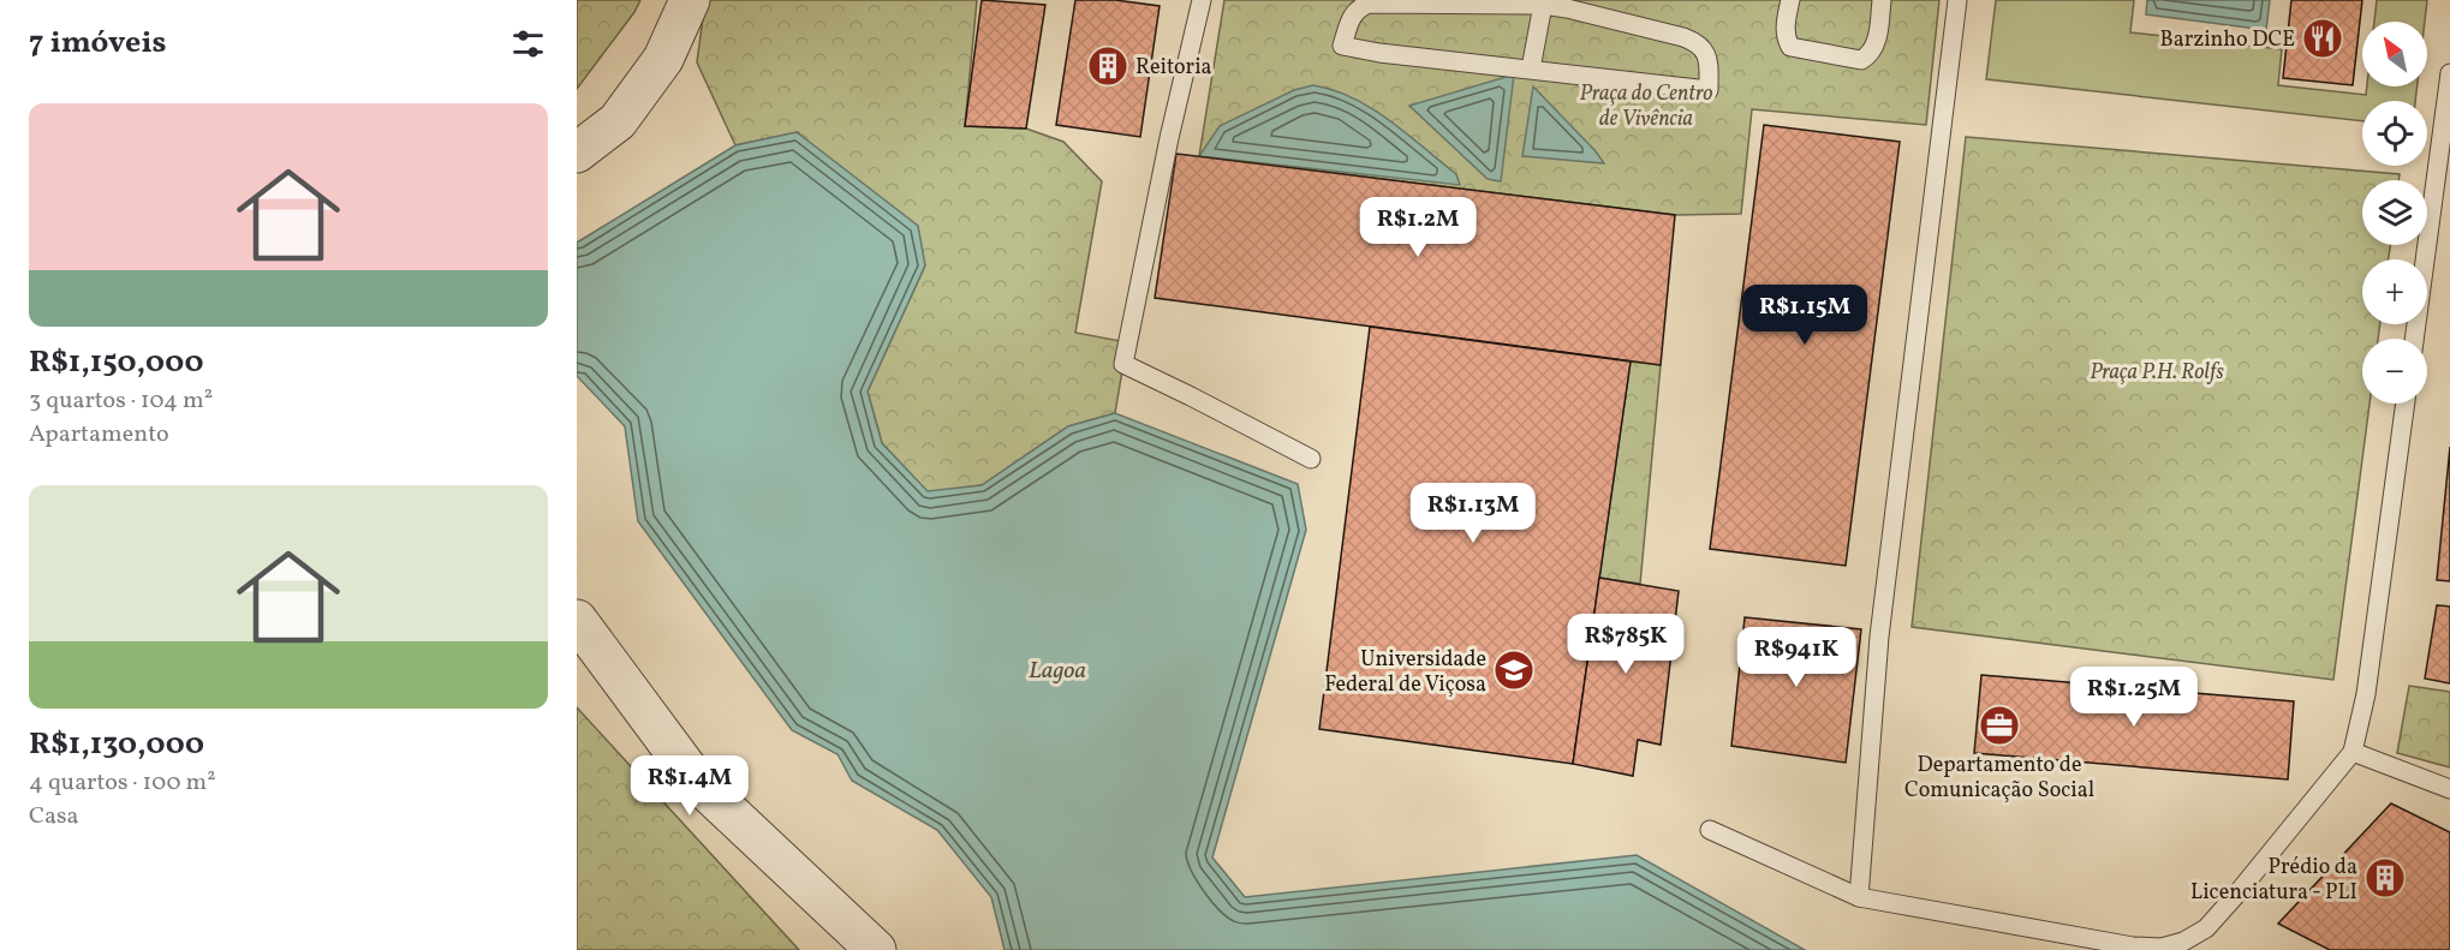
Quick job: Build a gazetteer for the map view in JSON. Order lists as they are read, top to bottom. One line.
{"water":["Lagoa"],"parks":["Praça do Centro de Vivência","Praça P.H. Rolfs"],"places":{"restaurant":["Barzinho DCE"],"building":["Reitoria","Prédio da Licenciatura - PLI"],"school or university":["Universidade Federal de Viçosa"],"office":["Departamento de Comunicação Social"]},"north":"top left","page":{"heading":"7 imóveis","map_buttons":["+","−"],"list":[{"name":"R$1,150,000","note":"3 quartos · 104 m² · Apartamento"},{"name":"R$1,130,000","note":"4 quartos · 100 m² · Casa"}],"price":["R$1.2M","R$1.15M","R$1.13M","R$785K","R$941K","R$1.25M","R$1.4M"]}}
